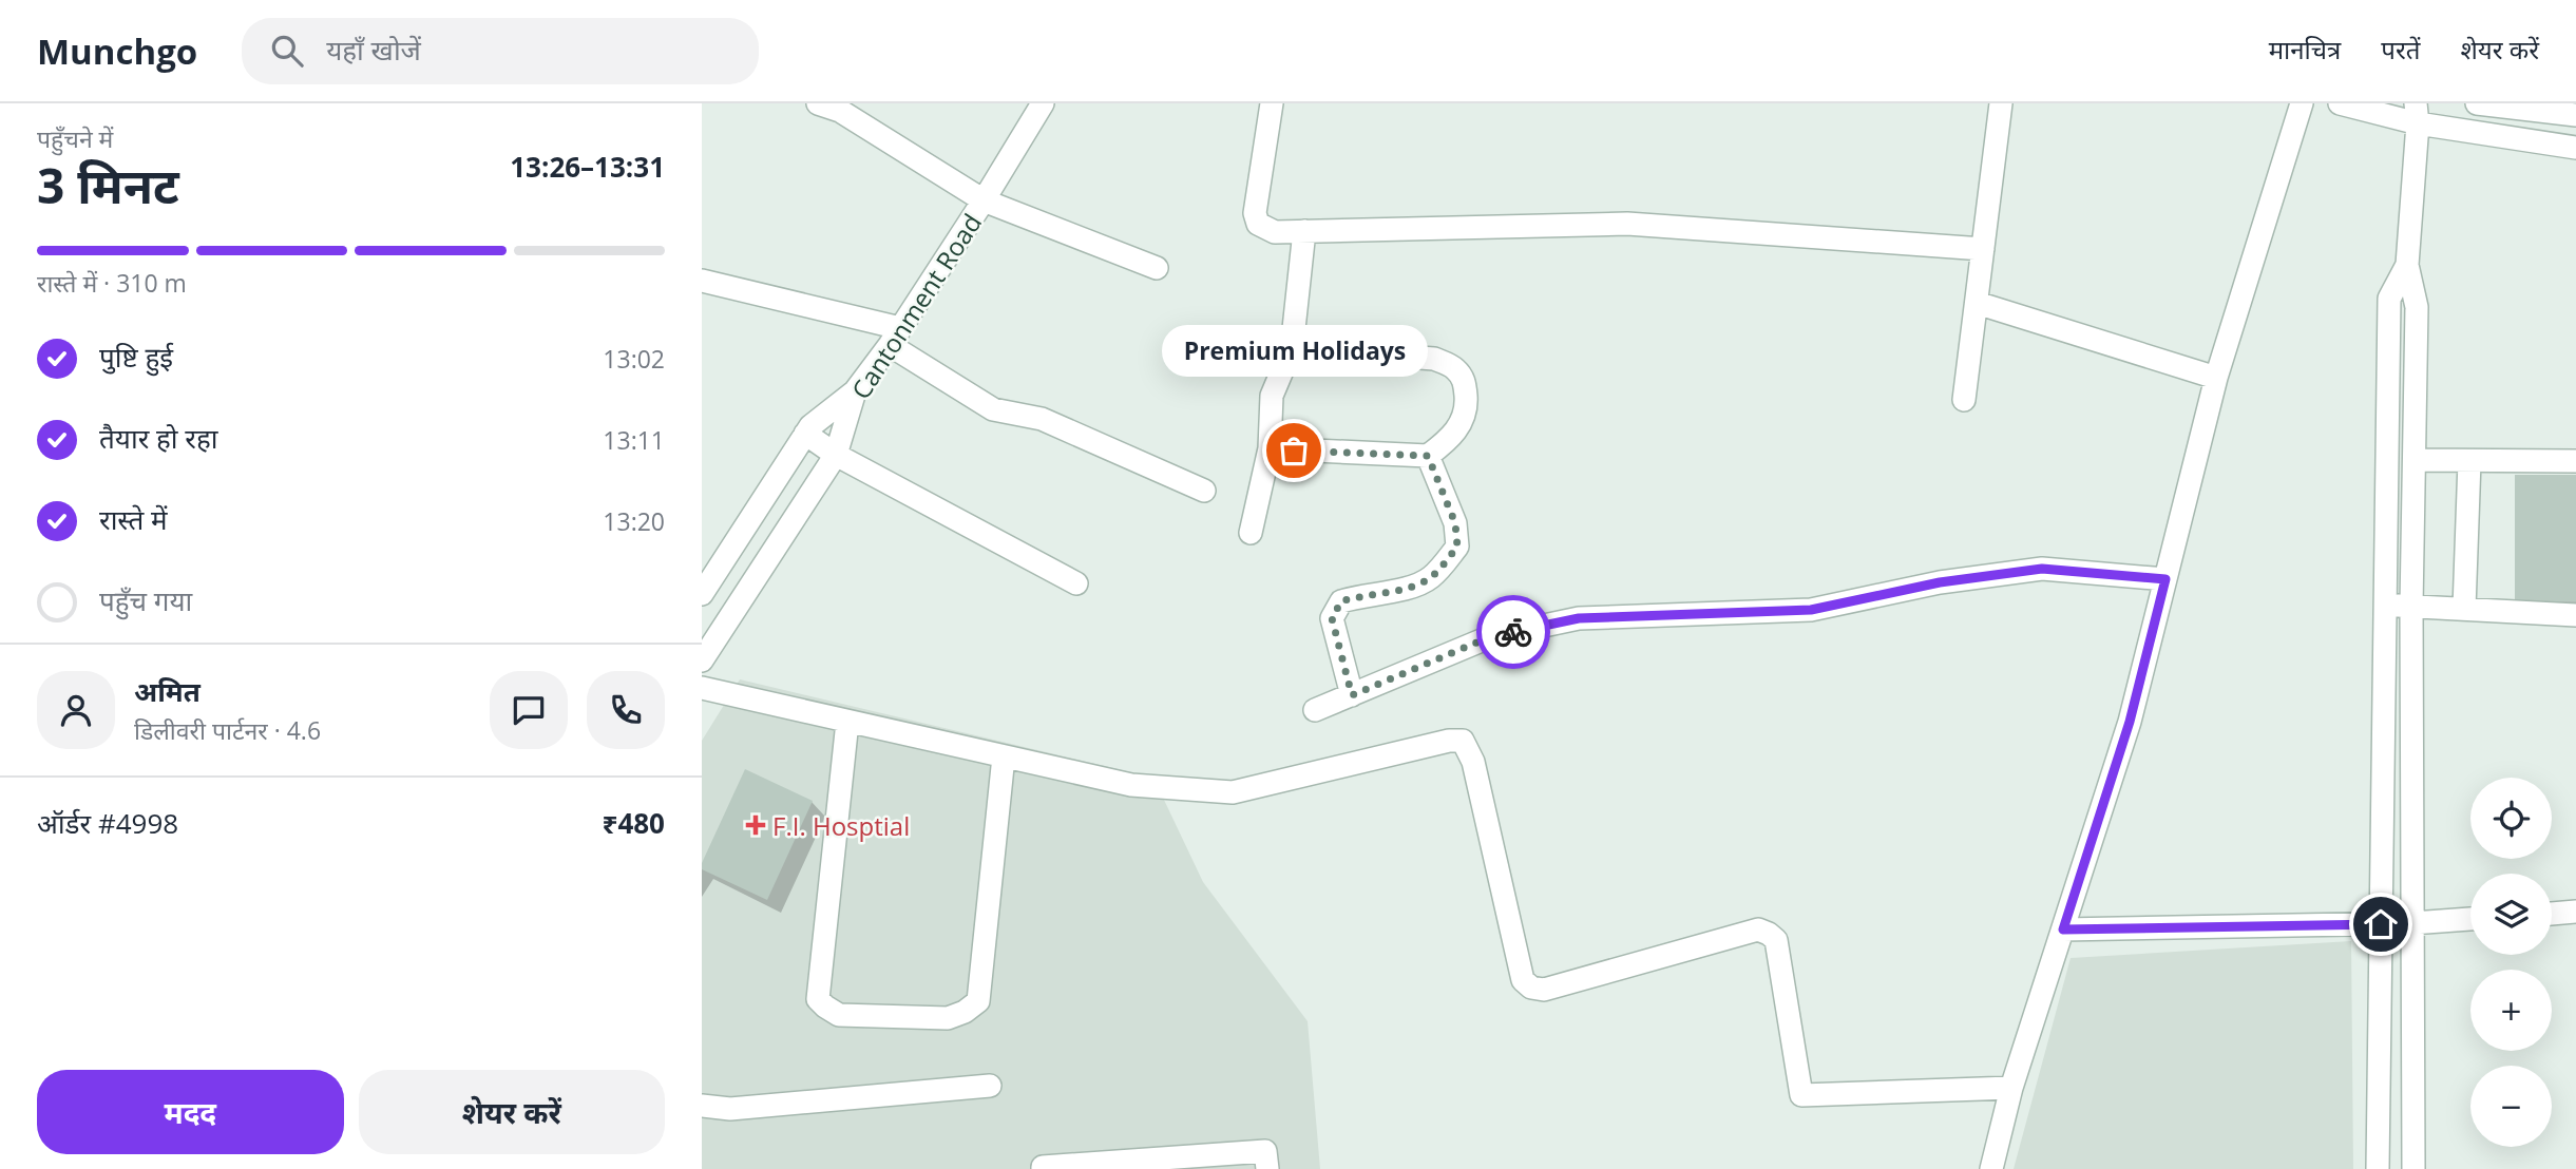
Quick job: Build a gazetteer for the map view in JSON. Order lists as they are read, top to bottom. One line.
{"streets":{"street":["Cantonment Road"]},"places":{"other":["Premium Holidays"],"health":["F.I. Hosptial"]},"page":{"header":"Munchgo","search":"यहाँ खोजें","nav":["मानचित्र","परतें","शेयर करें"],"heading":["3 मिनट","पहुँचने में","13:26–13:31"],"panel":["अमित","डिलीवरी पार्टनर · 4.6","ऑर्डर #4998","₹480"],"bar":"रास्ते में · 310 m","list":[["पुष्टि हुई","13:02"],["तैयार हो रहा","13:11"],["रास्ते में","13:20"],"पहुँच गया"],"bubble":"Premium Holidays","map_buttons":["+","−"],"buttons":["मदद","शेयर करें"]}}
